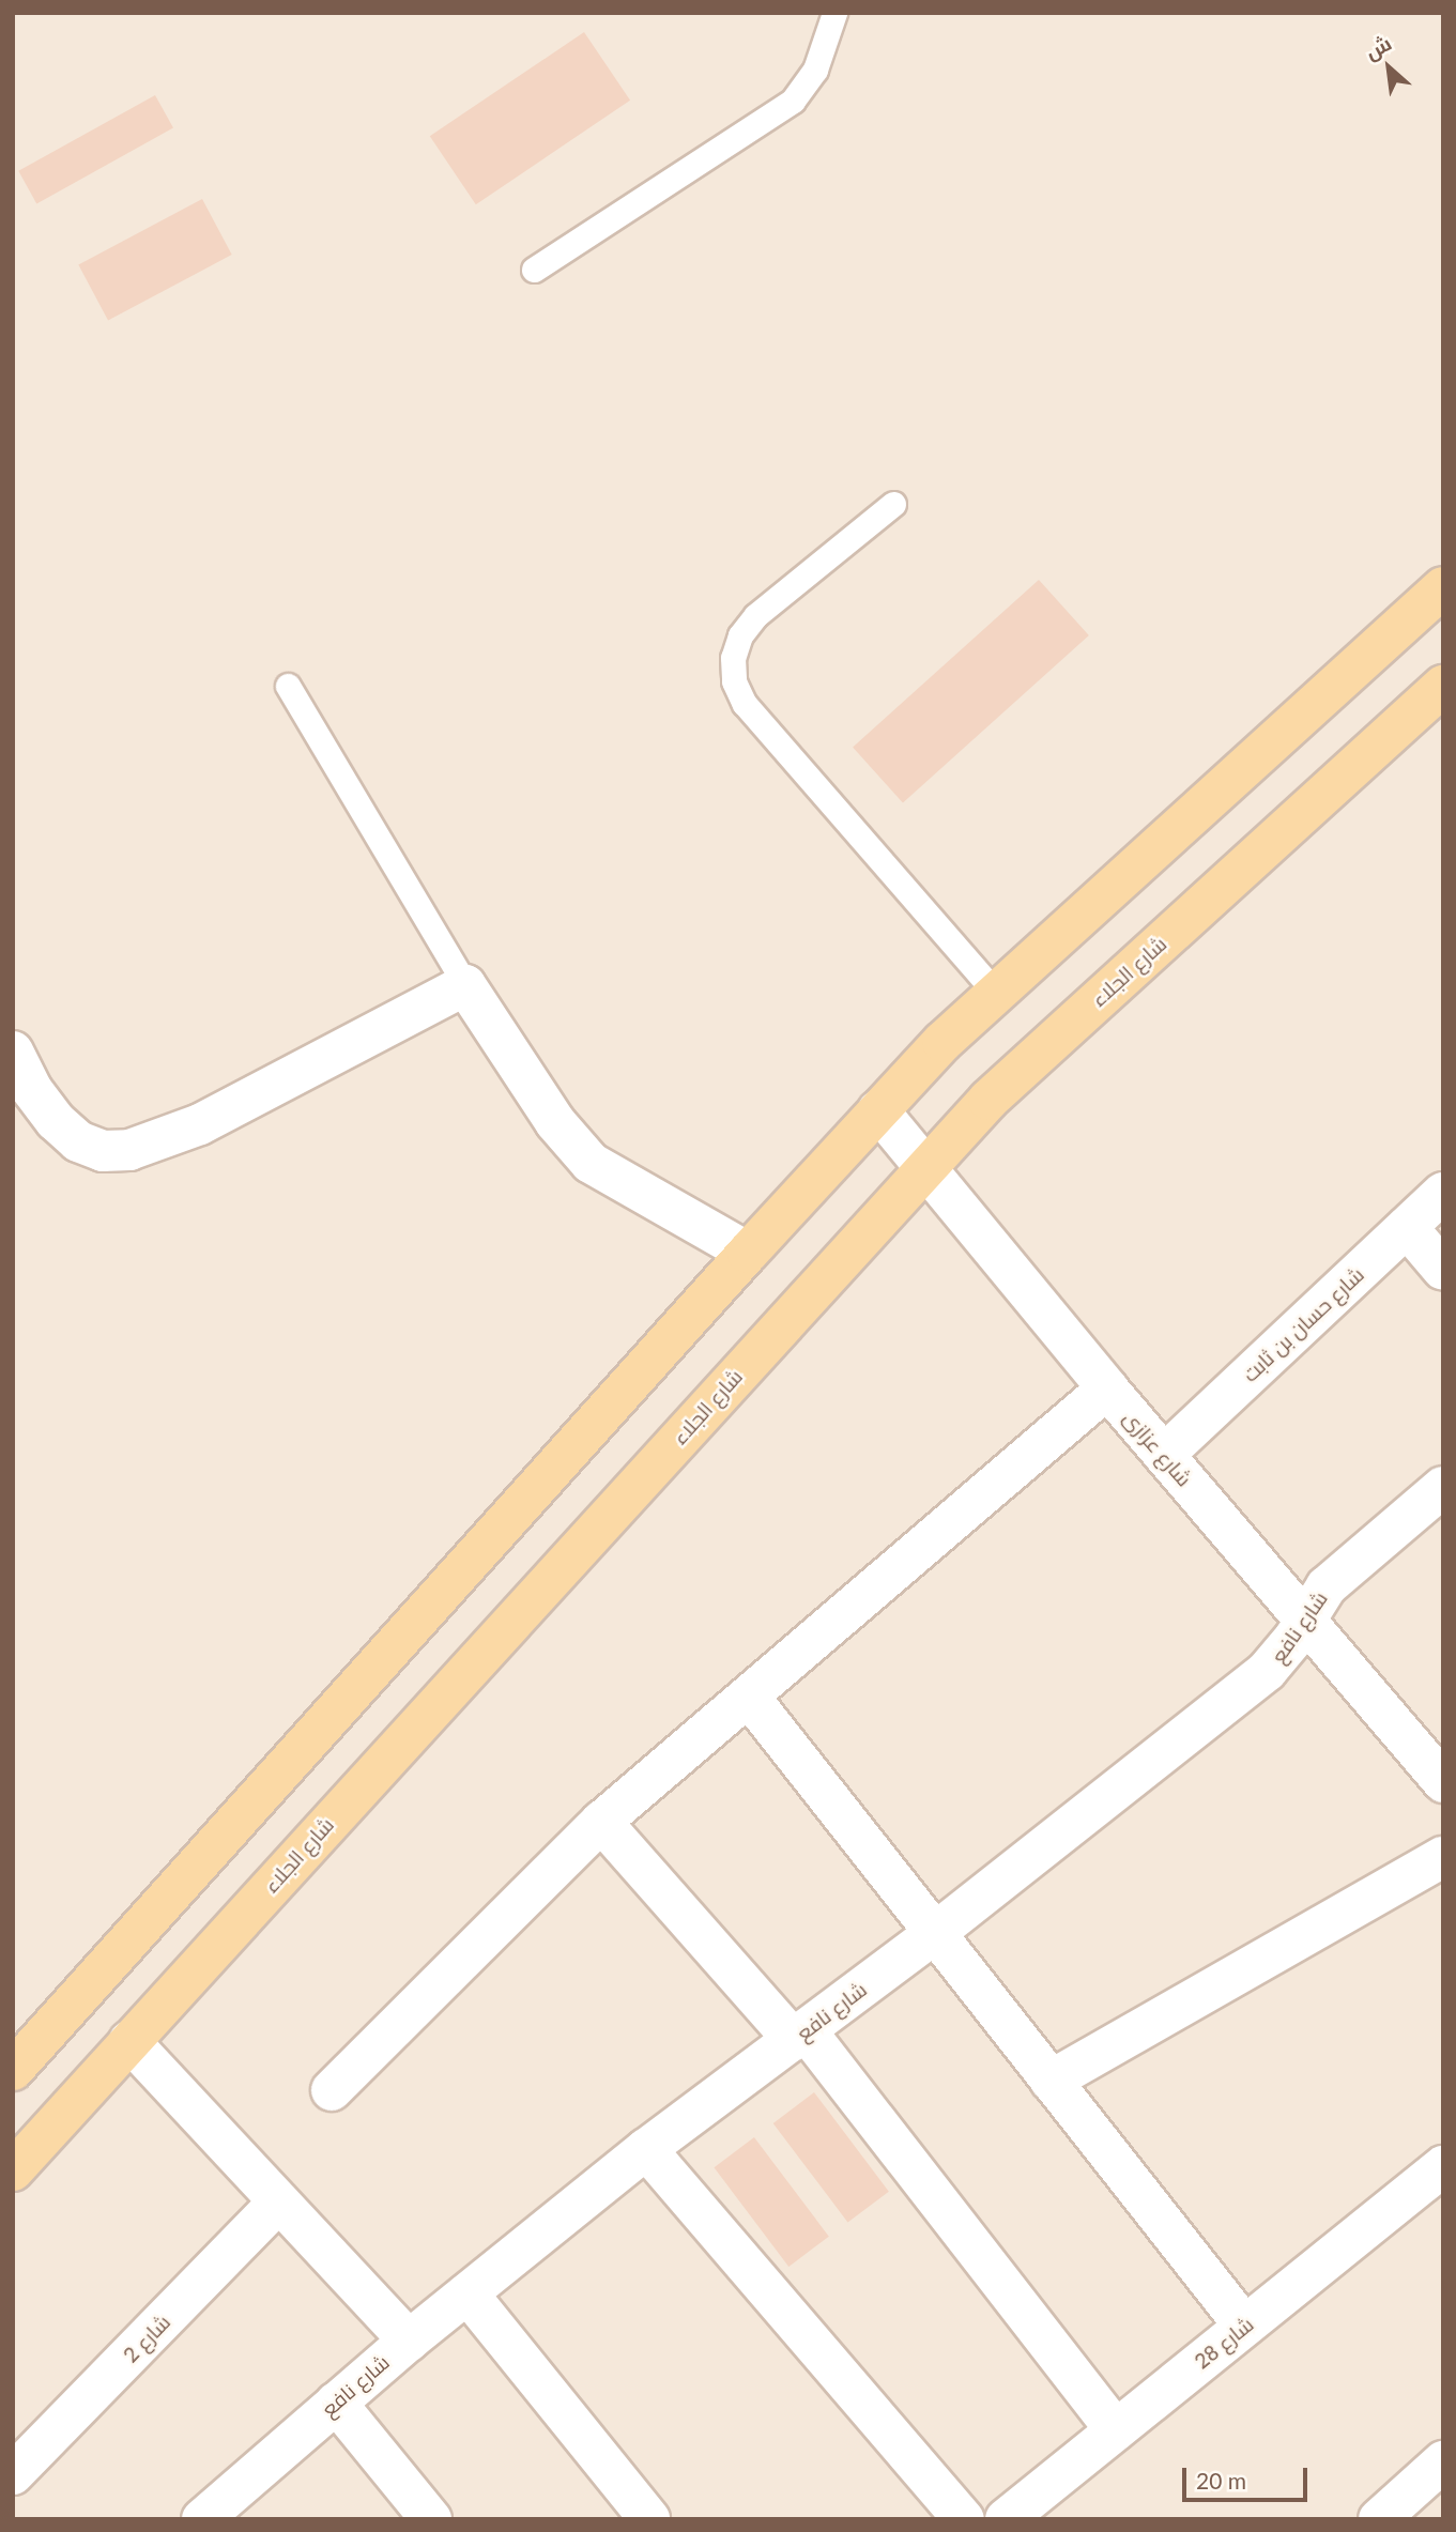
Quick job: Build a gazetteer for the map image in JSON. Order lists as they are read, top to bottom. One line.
{"streets":{"main road":["شارع الجلاء"],"street":["شارع حسان بن ثابت","شارع عزازى","شارع نافع","شارع 2","شارع 28"]},"crossings":[["شارع الجلاء","شارع عزازى"],["شارع حسان بن ثابت","شارع عزازى"],["شارع عزازى","شارع نافع"]],"scale_bar":"20 m","north":"top left"}
